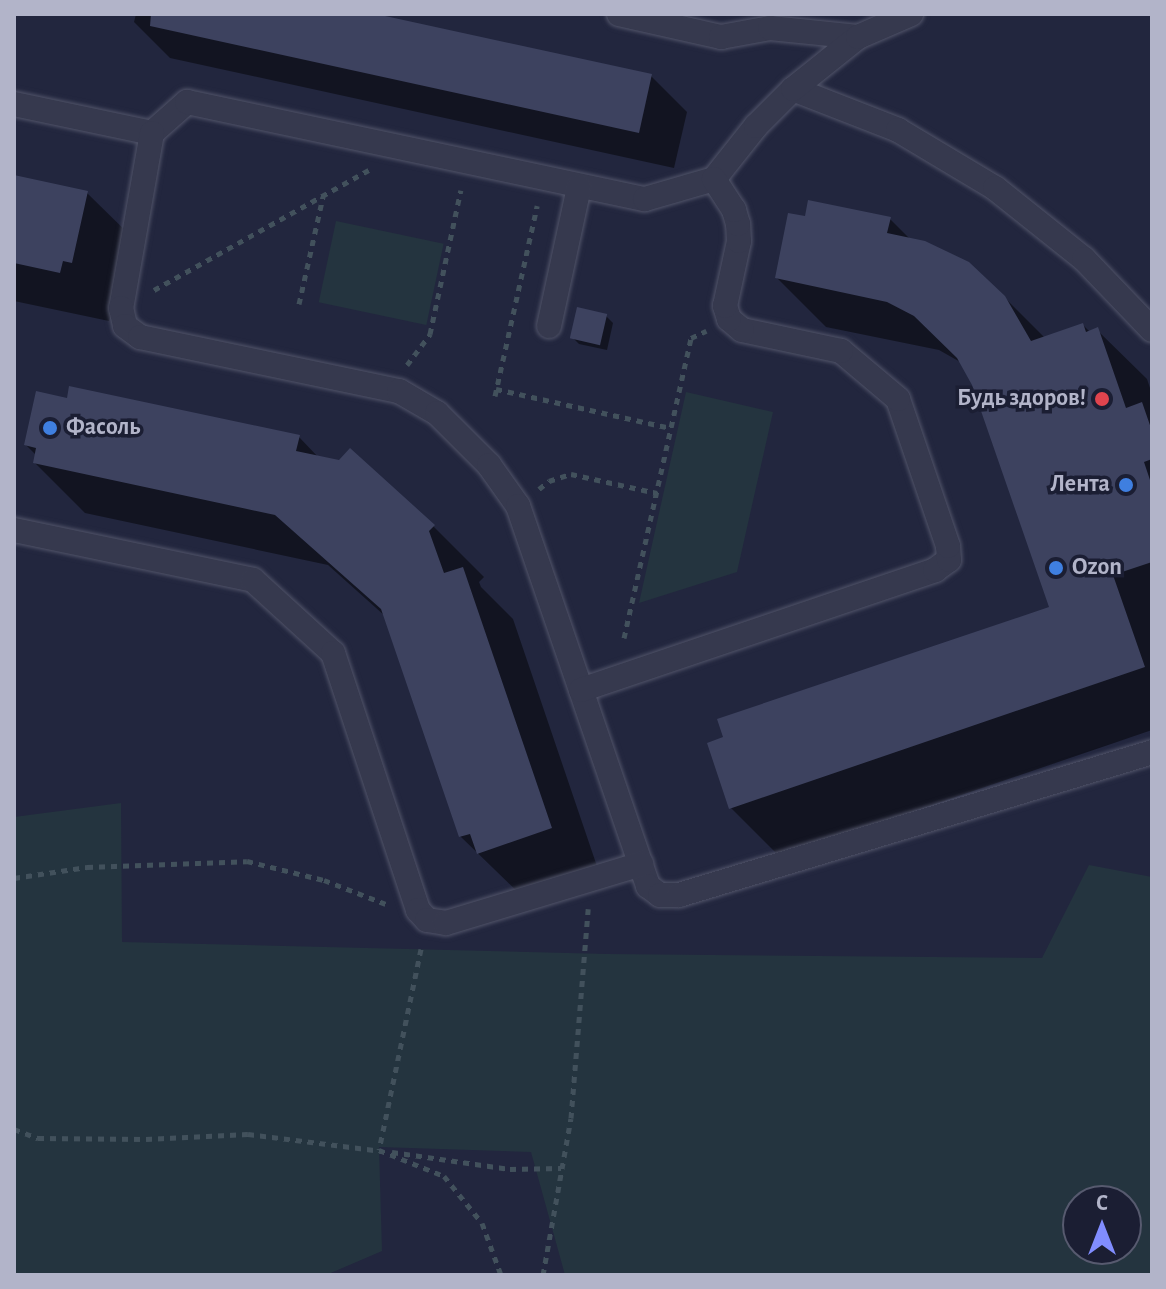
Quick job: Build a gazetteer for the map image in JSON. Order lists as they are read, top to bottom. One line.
{"places":["Будь здоров!","Фасоль","Лента","Ozon"],"north":"top"}
